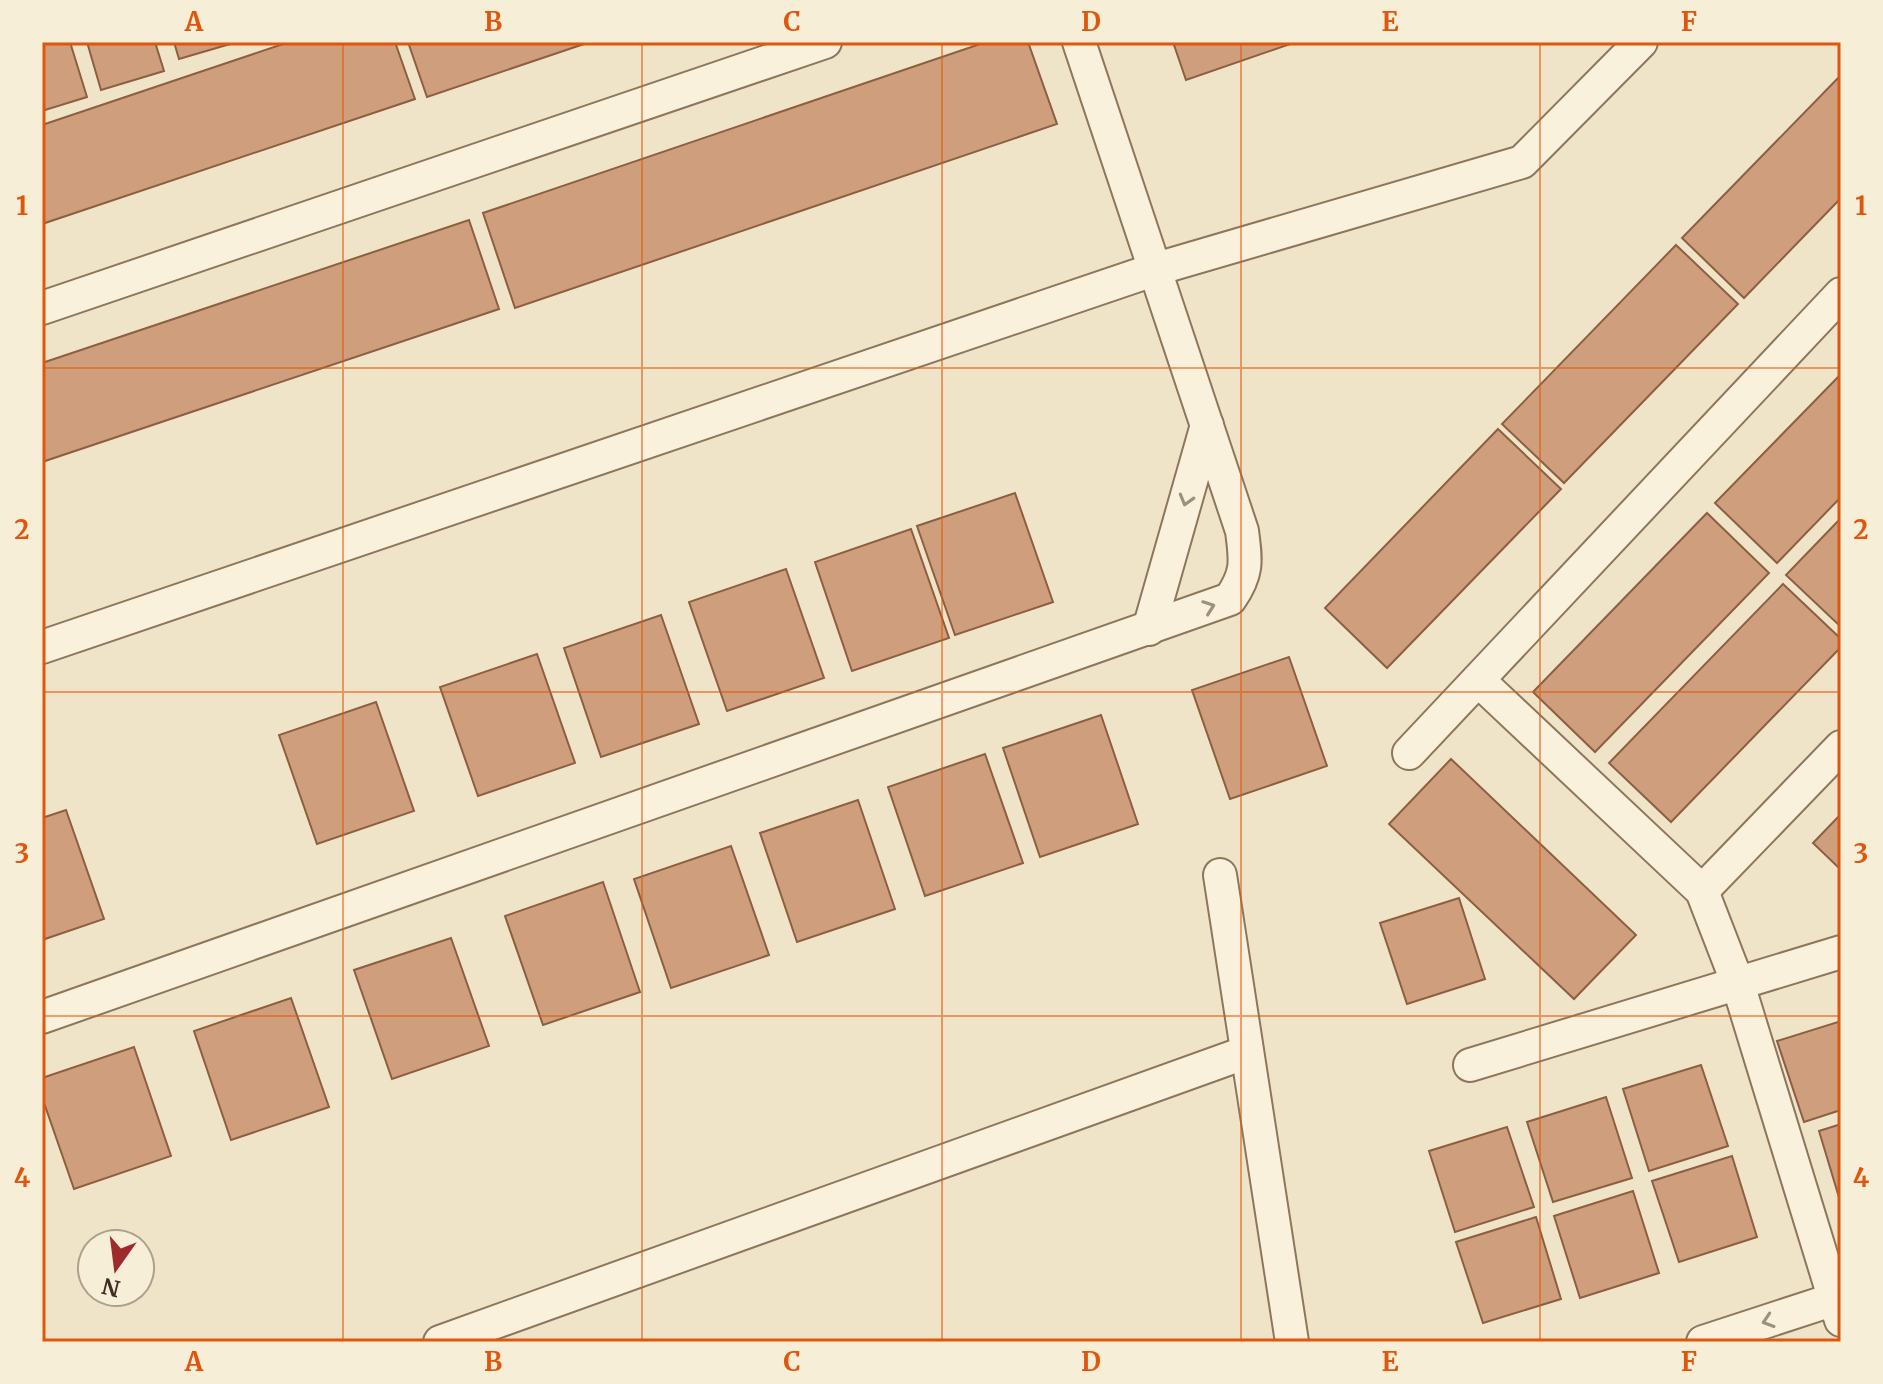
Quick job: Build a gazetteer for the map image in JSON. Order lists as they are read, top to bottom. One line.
{"north":"bottom","grid":{"columns":["A","B","C","D","E","F"],"rows":["1","2","3","4"]}}
